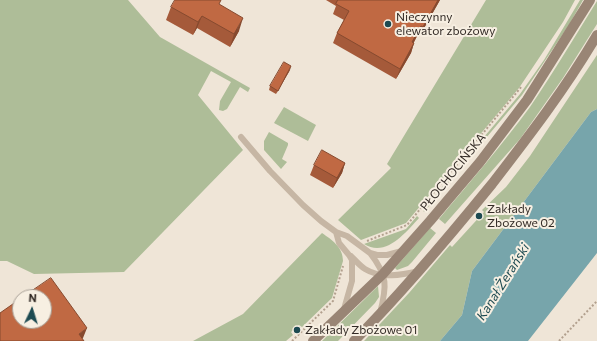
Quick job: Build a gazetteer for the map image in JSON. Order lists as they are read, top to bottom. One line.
{"streets":{"main road":["PŁOCHOCIŃSKA"]},"water":["Kanał Żerański"],"places":["Nieczynny elewator zbożowy","Zakłady Zbożowe 02","Zakłady Zbożowe 01"],"north":"top"}
